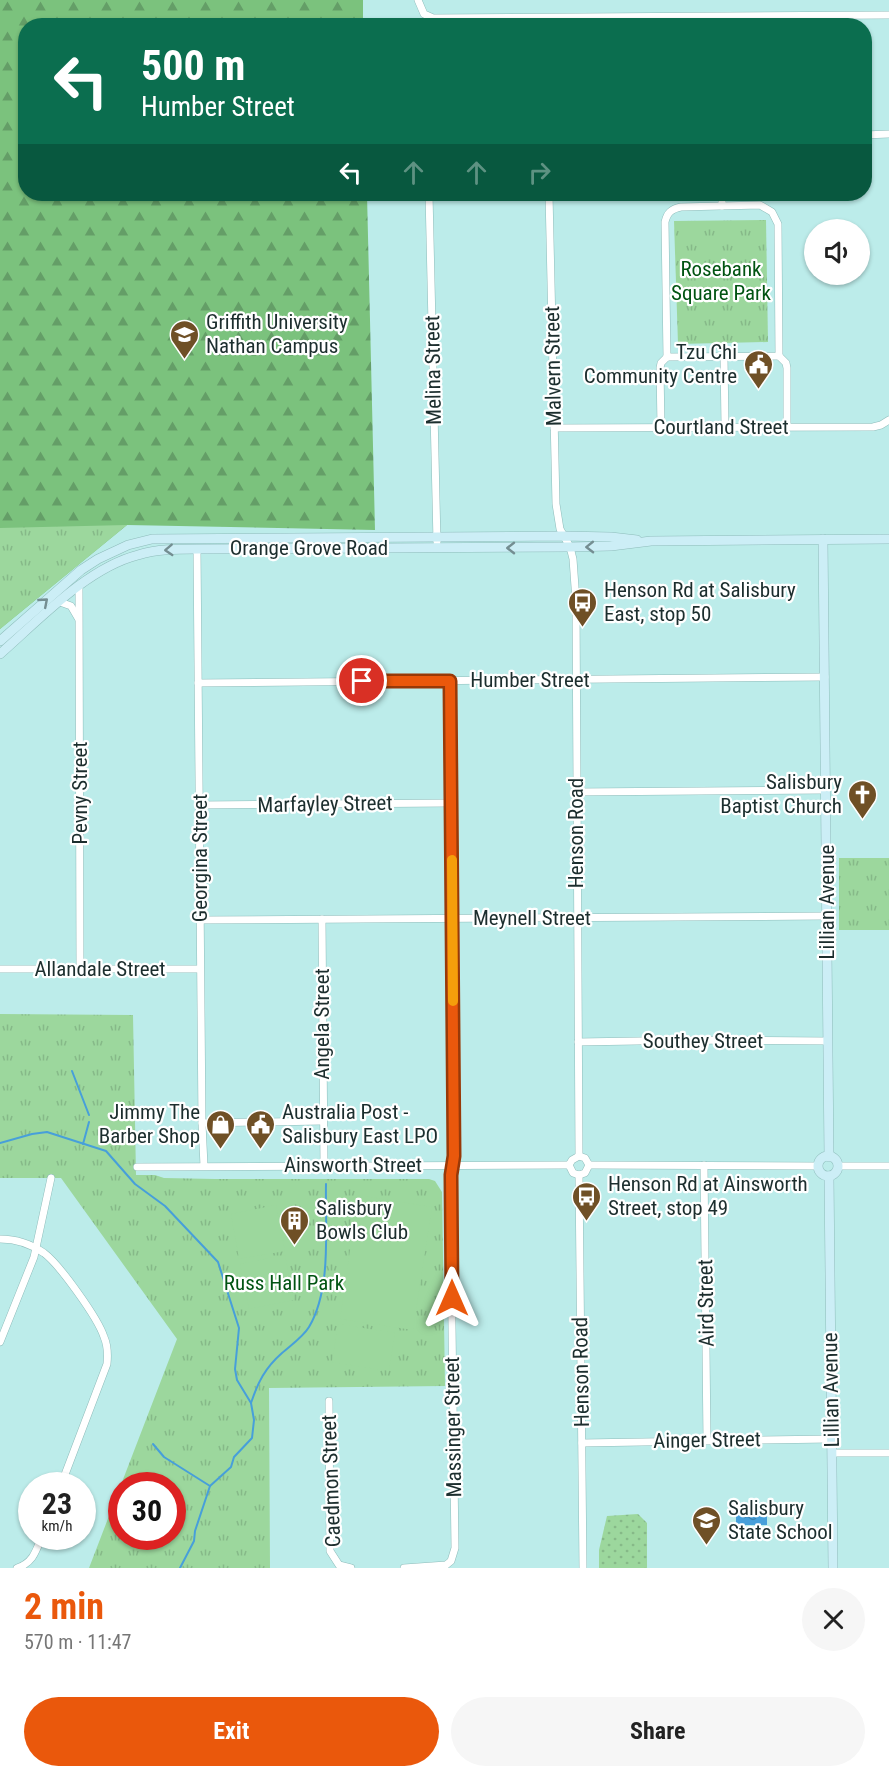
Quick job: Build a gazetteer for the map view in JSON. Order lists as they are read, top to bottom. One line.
{"streets":{"main road":["Orange Grove Road","Lillian Avenue"],"street":["Malvern Street","Melina Street","Courtland Street","Humber Street","Pevny Street","Marfayley Street","Henson Road","Georgina Street","Meynell Street","Allandale Street","Angela Street","Southey Street","Ainsworth Street","Aird Street","Massinger Street","Ainger Street","Caedmon Street"]},"crossings":[["Malvern Street","Courtland Street"],["Malvern Street","Orange Grove Road"],["Malvern Street","Henson Road"],["Melina Street","Orange Grove Road"],["Orange Grove Road","Pevny Street"],["Orange Grove Road","Henson Road"],["Orange Grove Road","Georgina Street"],["Orange Grove Road","Lillian Avenue"],["Humber Street","Henson Road"],["Humber Street","Georgina Street"],["Humber Street","Lillian Avenue"],["Humber Street","Massinger Street"],["Pevny Street","Allandale Street"],["Marfayley Street","Georgina Street"],["Marfayley Street","Massinger Street"],["Henson Road","Meynell Street"],["Henson Road","Southey Street"],["Henson Road","Ainsworth Street"],["Henson Road","Ainger Street"],["Georgina Street","Meynell Street"],["Georgina Street","Allandale Street"],["Georgina Street","Ainsworth Street"],["Lillian Avenue","Meynell Street"],["Lillian Avenue","Southey Street"],["Lillian Avenue","Ainger Street"],["Meynell Street","Angela Street"],["Meynell Street","Massinger Street"],["Angela Street","Ainsworth Street"],["Ainsworth Street","Massinger Street"],["Aird Street","Ainger Street"]],"parks":["Rosebank Square Park","Russ Hall Park"],"places":{"school or university":["Griffith University Nathan Campus","Salisbury State School"],"public building":["Tzu Chi Community Centre","Australia Post - Salisbury East LPO"],"bus stop":["Henson Rd at Salisbury East, stop 50","Henson Rd at Ainsworth Street, stop 49"],"church":["Salisbury Baptist Church"],"shop":["Jimmy The Barber Shop"],"building":["Salisbury Bowls Club"]},"page":{"turn":["500 m","Humber Street"],"speed":"23 km/h","limit":"30","heading":["2 min","570 m · 11:47"],"buttons":["Exit","Share"]}}
